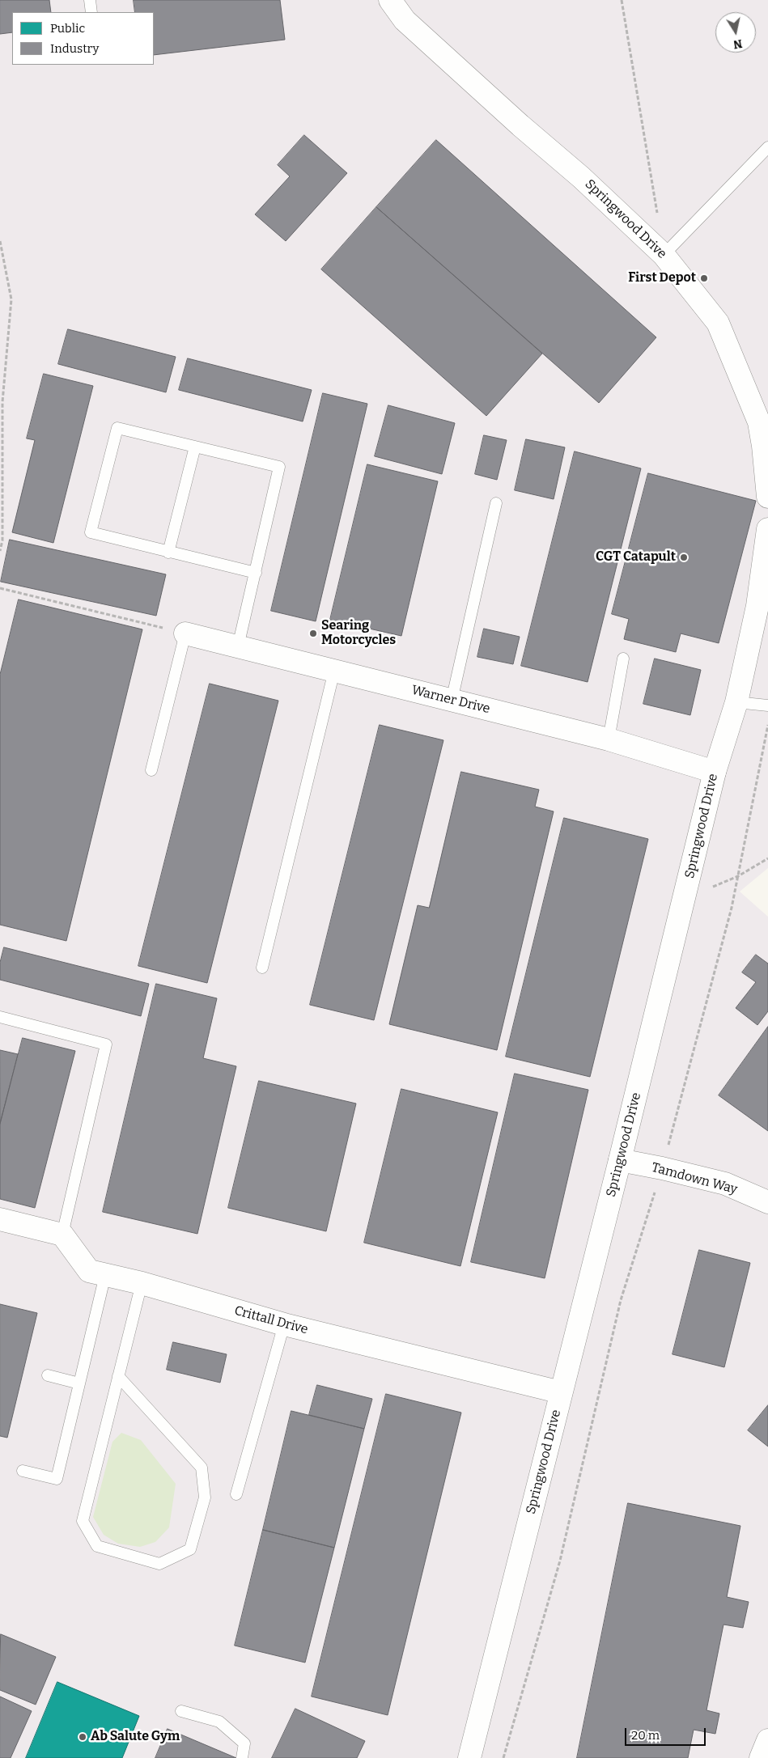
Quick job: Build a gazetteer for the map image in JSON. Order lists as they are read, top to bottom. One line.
{"streets":{"street":["Springwood Drive","Warner Drive","Tamdown Way","Crittall Drive"]},"crossings":[["Springwood Drive","Warner Drive"],["Springwood Drive","Tamdown Way"],["Springwood Drive","Crittall Drive"]],"places":["First Depot","CGT Catapult","Searing Motorcycles","Ab Salute Gym"],"legend":["Public","Industry"],"scale_bar":"20 m","north":"bottom"}
